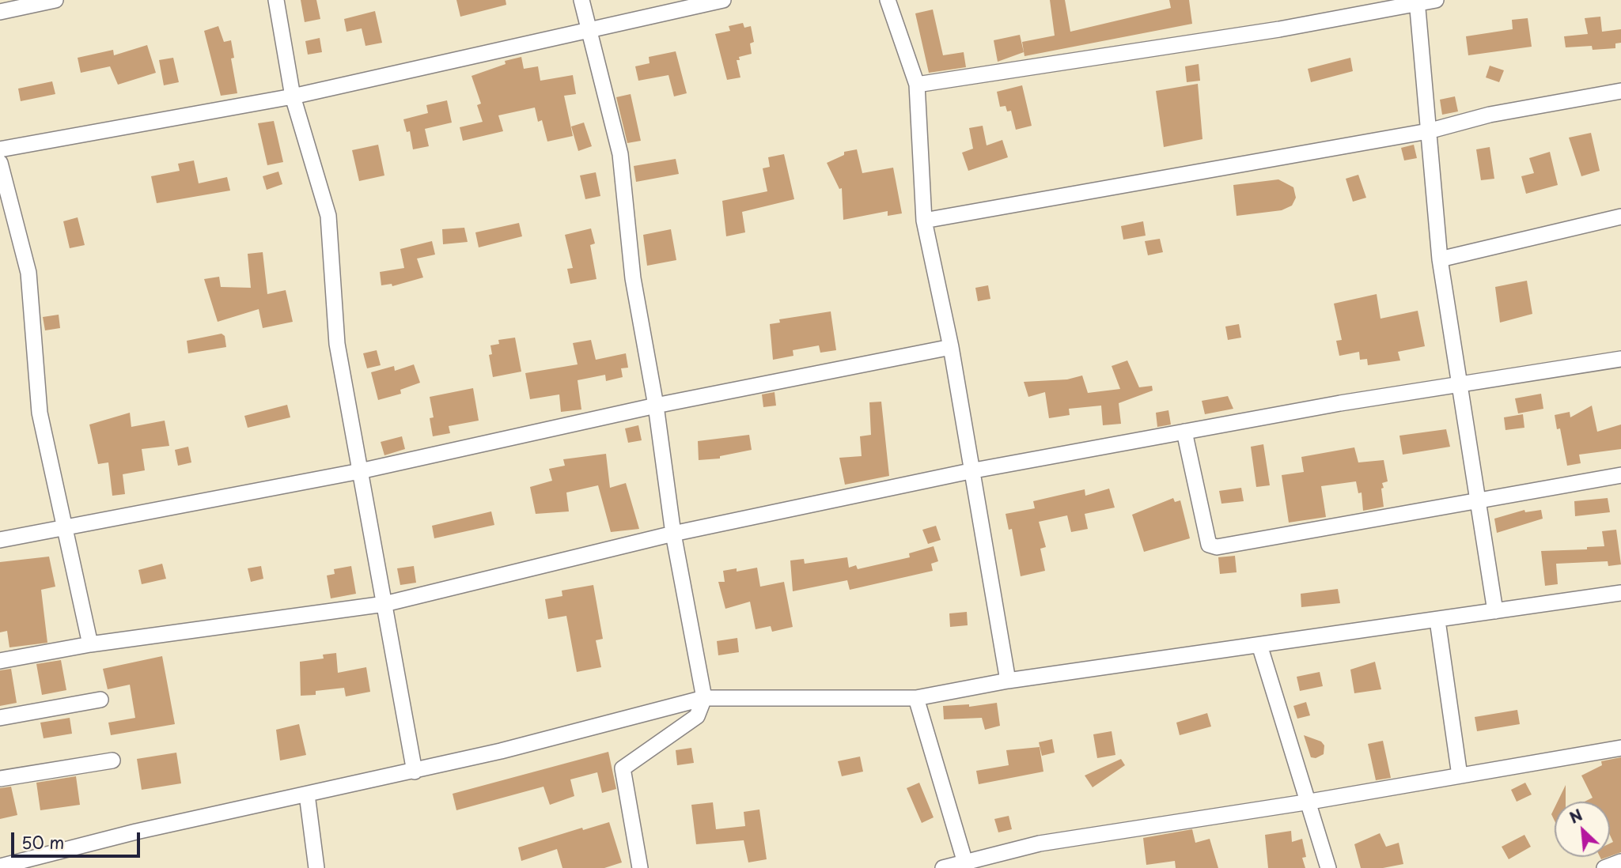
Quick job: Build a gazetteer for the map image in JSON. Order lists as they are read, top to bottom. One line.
{"scale_bar":"50 m","north":"top left"}
